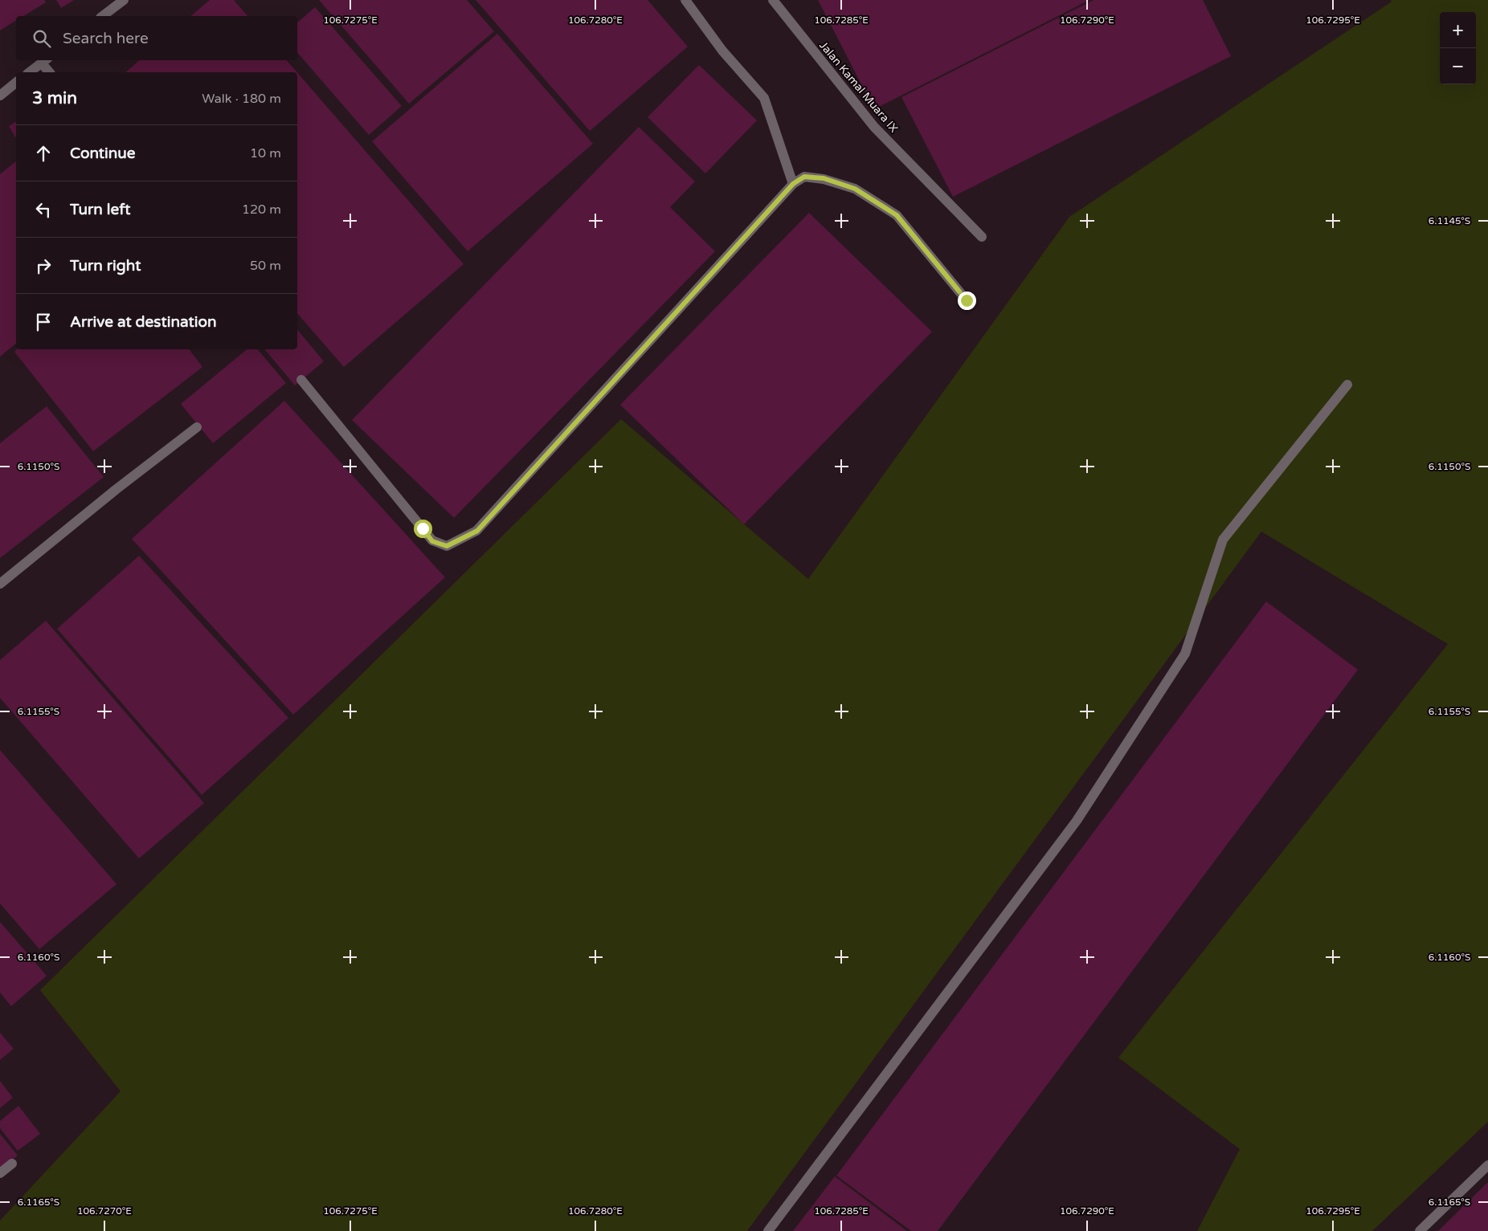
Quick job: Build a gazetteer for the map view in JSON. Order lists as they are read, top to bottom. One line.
{"streets":{"lane":["Jalan Kamal Muara IX"]},"page":{"map_buttons":["+","−"],"search":"Search here","heading":["3 min","Walk · 180 m"],"list":[["Continue","10 m"],["Turn left","120 m"],["Turn right","50 m"],"Arrive at destination"]},"coordinates":["106.7275°E","106.7280°E","106.7285°E","106.7290°E","106.7295°E","6.1145°S","6.1150°S","6.1155°S","6.1160°S","6.1165°S","106.7270°E"]}
